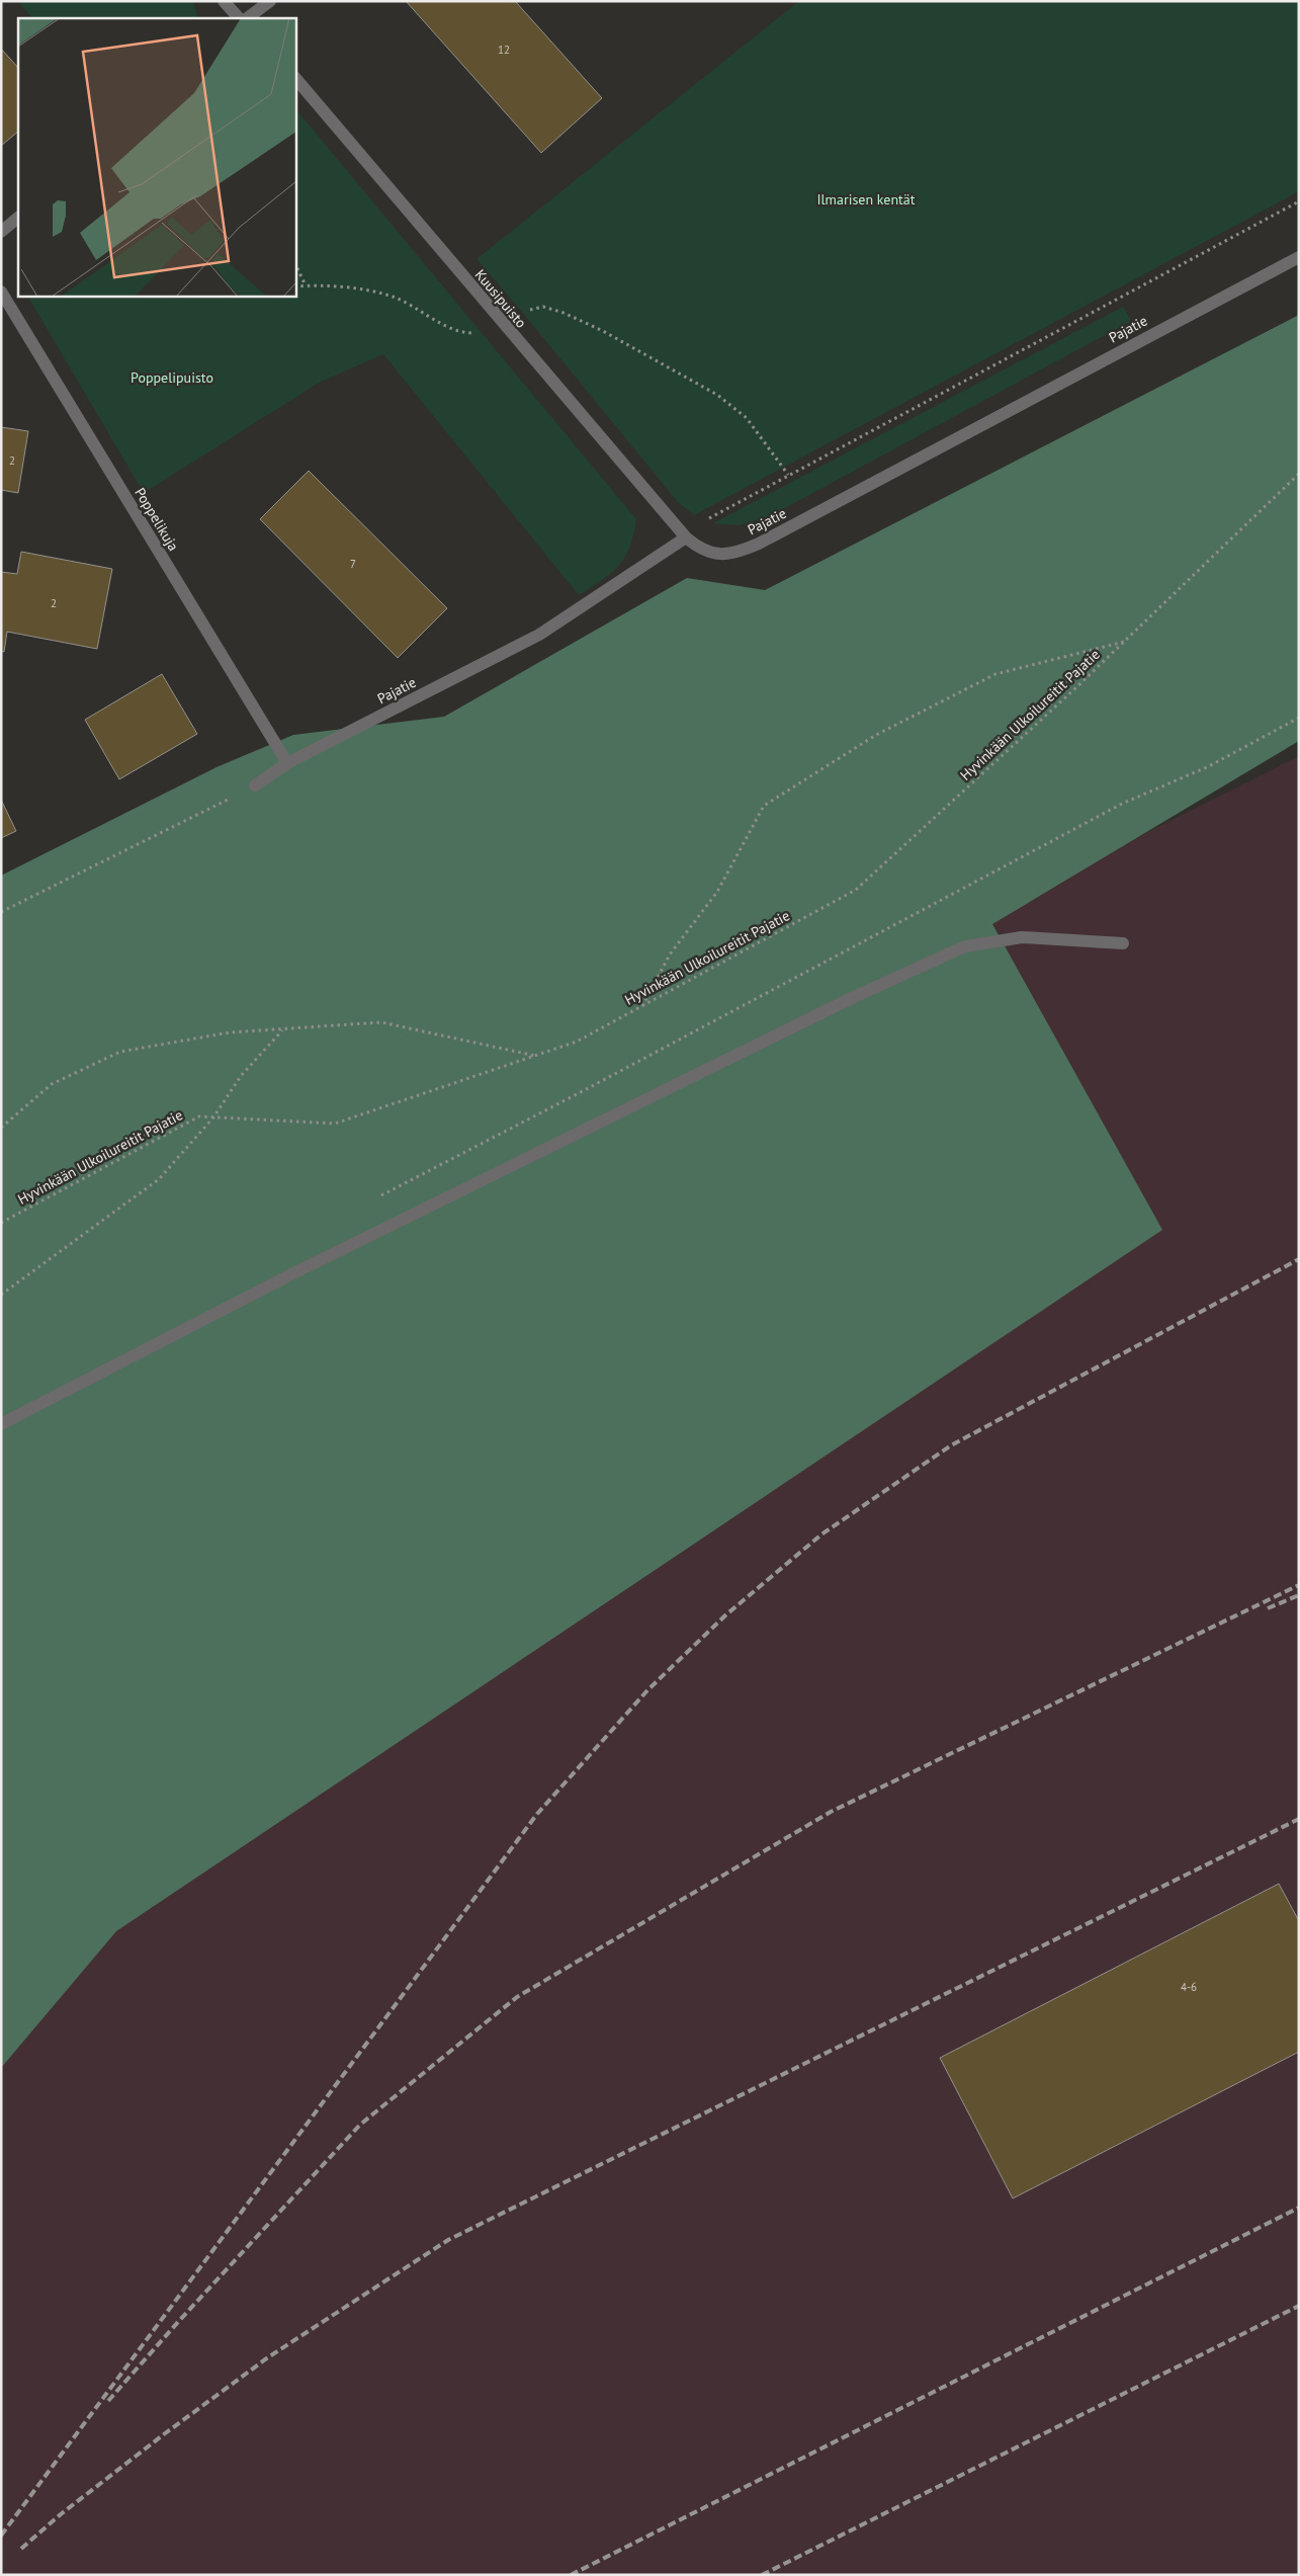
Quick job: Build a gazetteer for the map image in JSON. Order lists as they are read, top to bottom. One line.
{"streets":{"street":["Kuusipuisto","Pajatie","Poppelikuja"],"path":["Hyvinkään Ulkoilureitit Pajatie"]},"crossings":[["Kuusipuisto","Pajatie"],["Pajatie","Poppelikuja"]],"parks":["Ilmarisen kentät","Poppelipuisto"],"house_numbers":["12","2","7","2","4-6"]}
